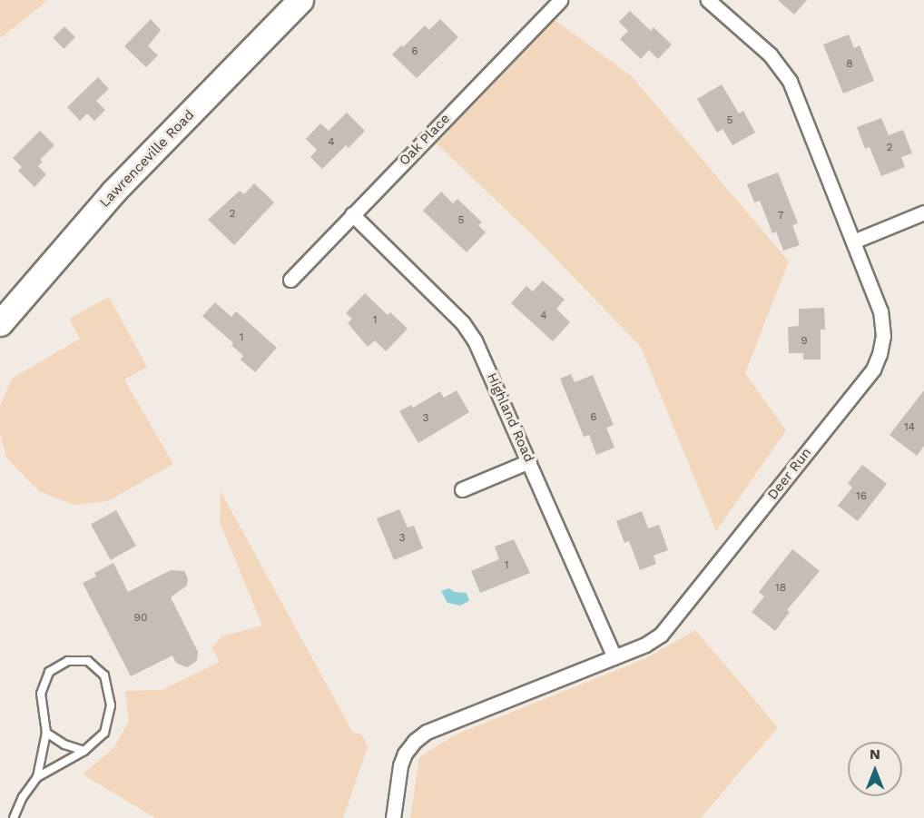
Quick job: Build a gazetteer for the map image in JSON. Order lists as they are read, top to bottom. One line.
{"streets":{"highway":["Lawrenceville Road"],"street":["Oak Place","Highland Road","Deer Run"]},"crossings":[["Oak Place","Highland Road"],["Highland Road","Deer Run"]],"house_numbers":["6","8","5","4","2","2","7","5","4","1","1","9","6","3","14","16","3","1","18","90"],"north":"top"}
